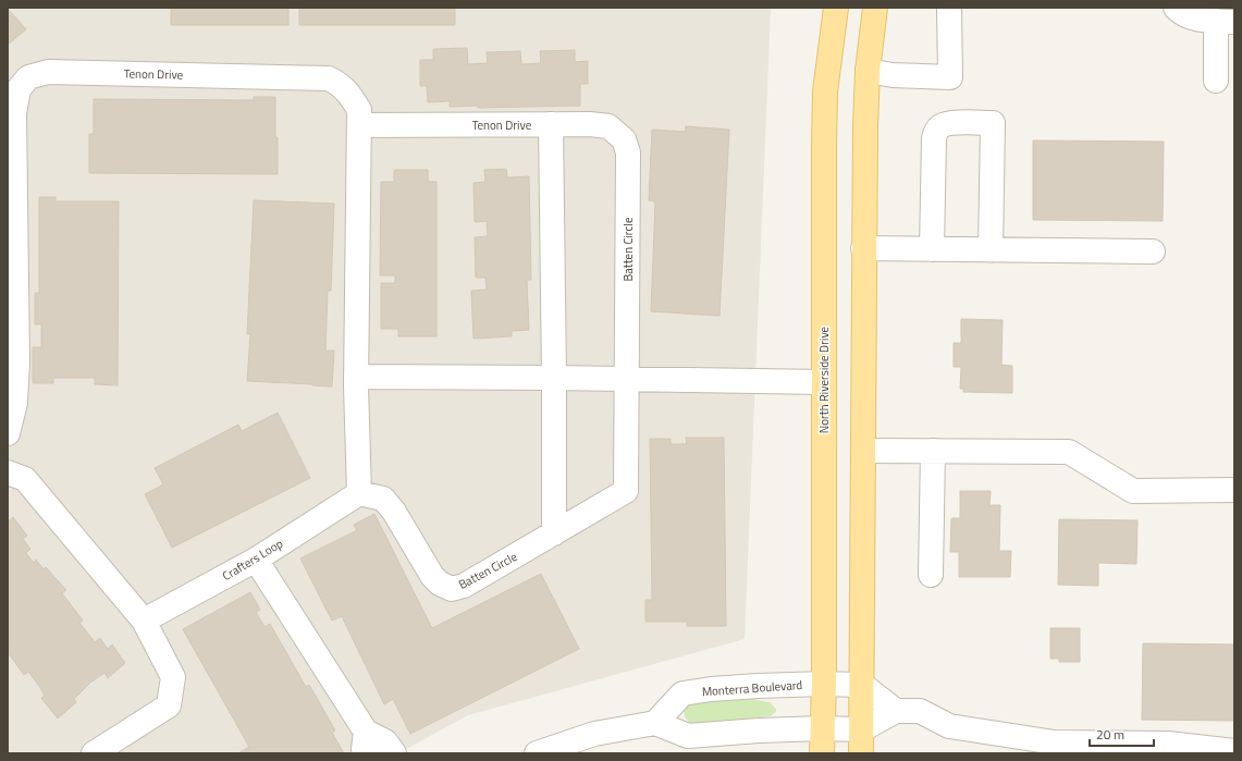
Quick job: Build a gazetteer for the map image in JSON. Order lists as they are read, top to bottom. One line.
{"streets":{"main road":["North Riverside Drive"],"street":["Tenon Drive","Batten Circle","Crafters Loop","Monterra Boulevard"]},"crossings":[["Tenon Drive","Batten Circle"],["Batten Circle","Crafters Loop"],["North Riverside Drive","Monterra Boulevard"]],"scale_bar":"20 m"}
